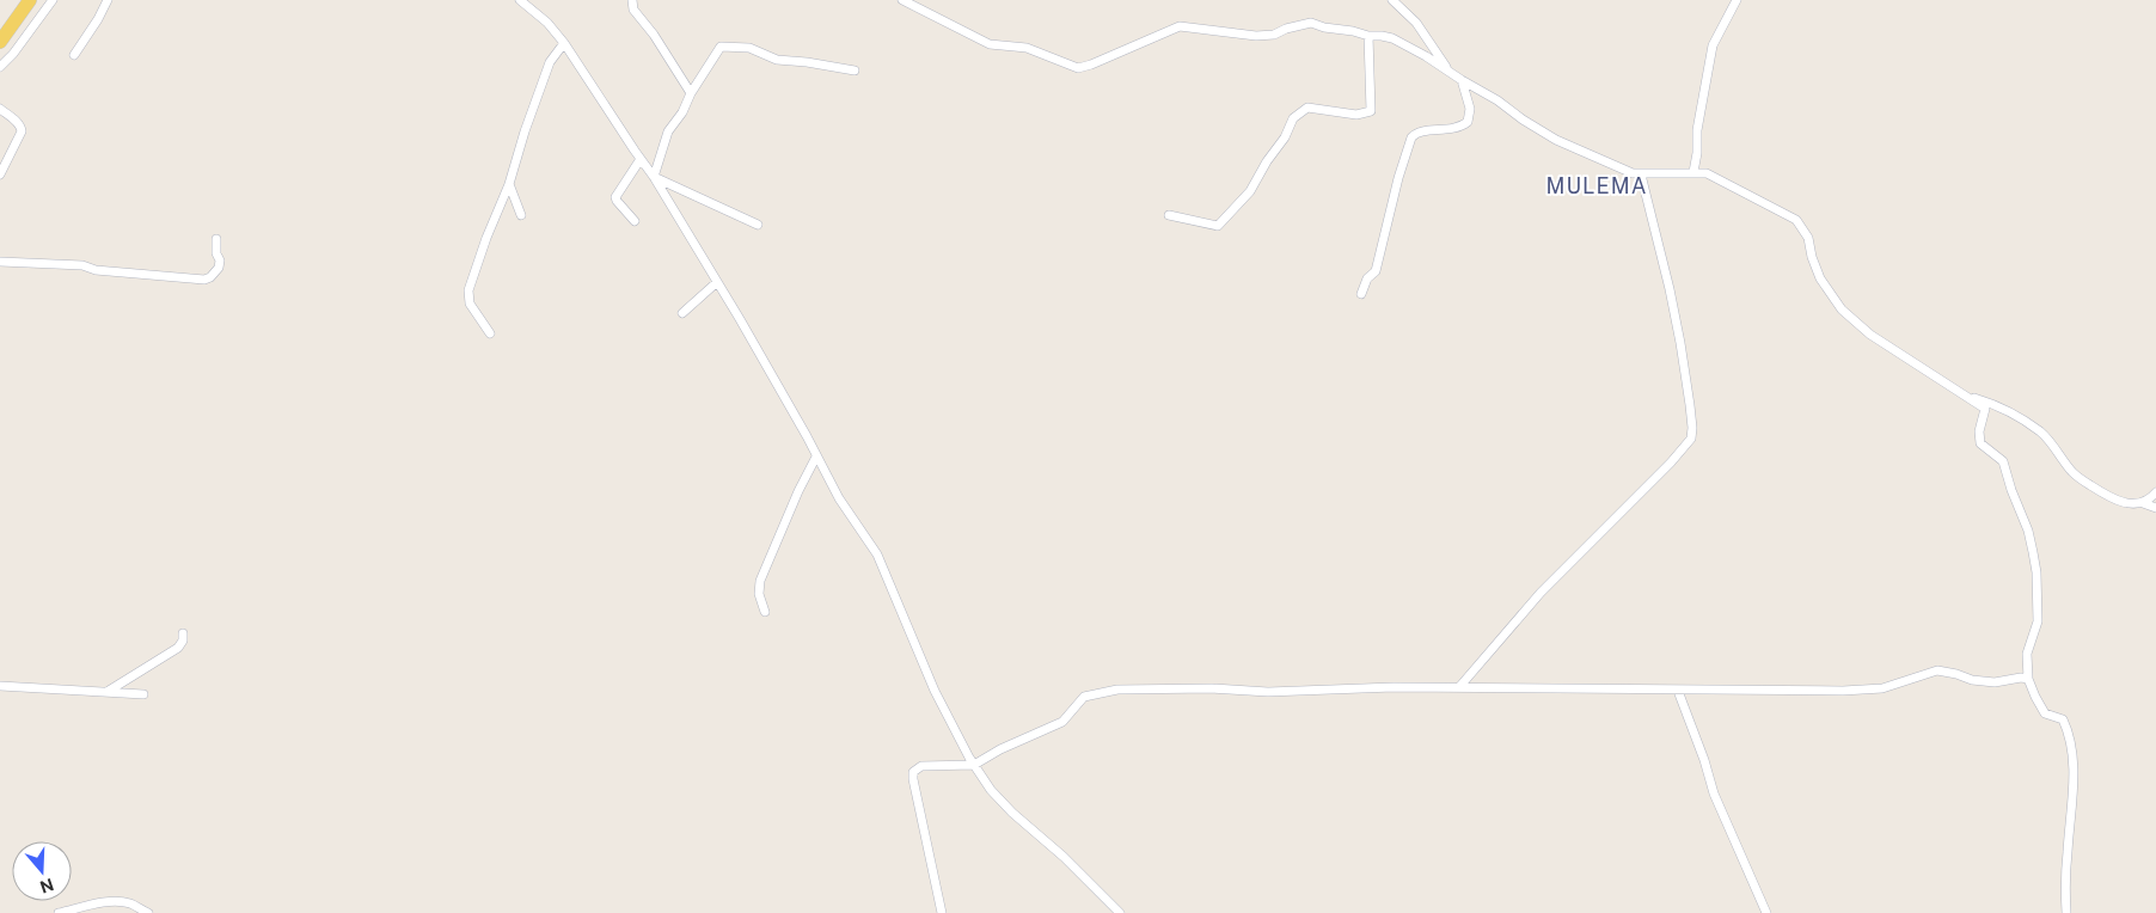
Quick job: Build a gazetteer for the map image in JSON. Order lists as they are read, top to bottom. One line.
{"districts":["MULEMA"],"north":"bottom"}
